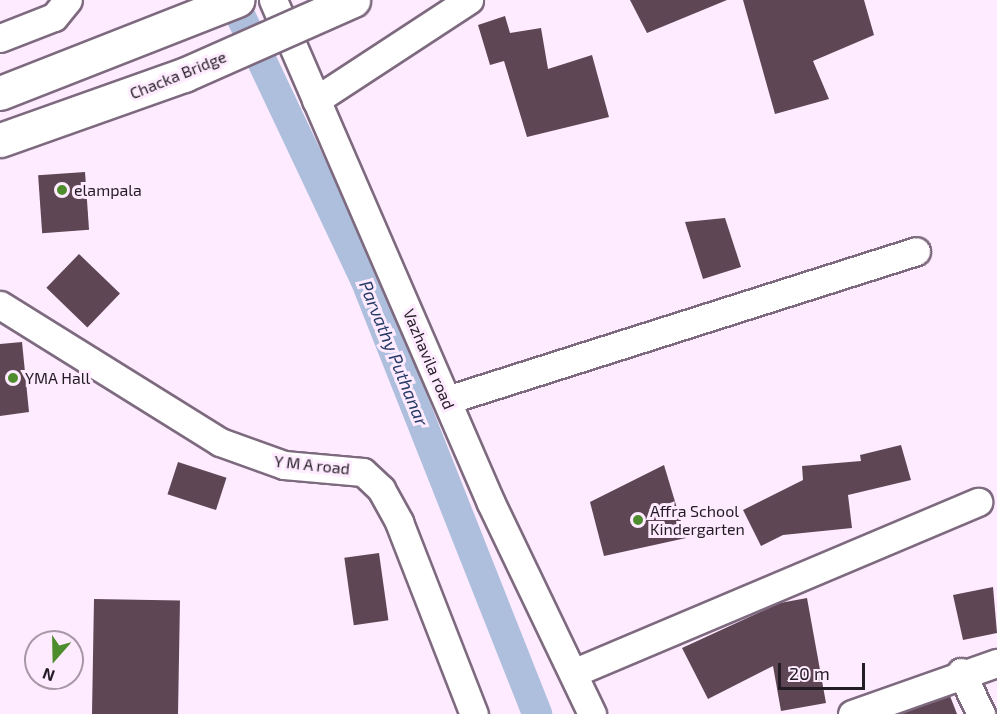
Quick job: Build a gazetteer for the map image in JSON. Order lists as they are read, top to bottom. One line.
{"streets":{"main road":["Chacka Bridge"],"street":["Vazhavila road","Y M A road"]},"water":["Parvathy Puthanar"],"places":["elampala","YMA Hall","Affra School Kindergarten"],"scale_bar":"20 m","north":"bottom"}
